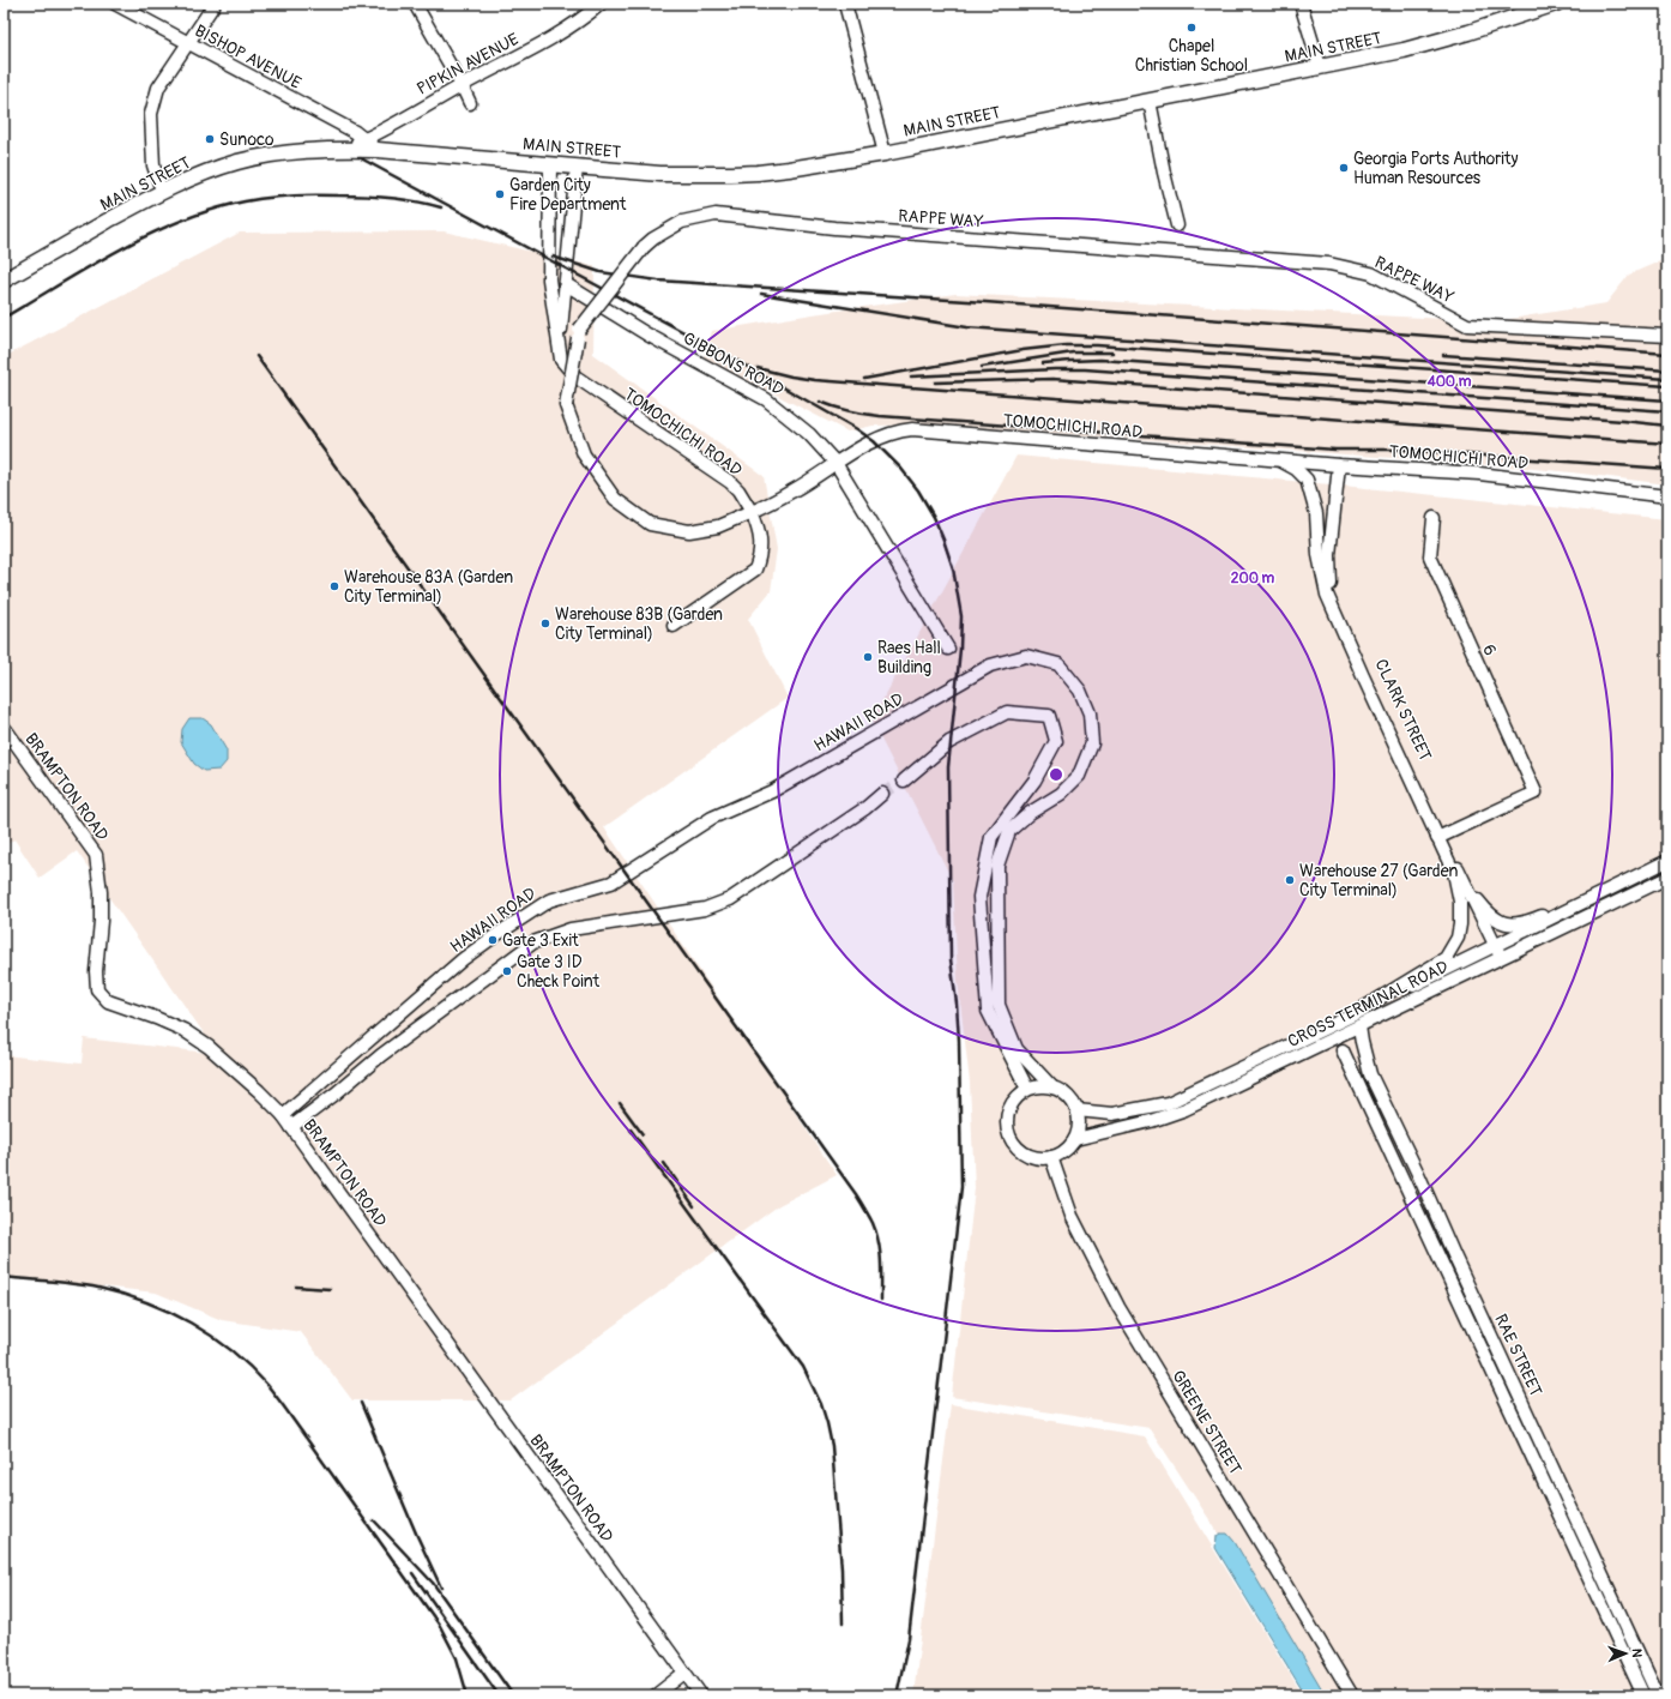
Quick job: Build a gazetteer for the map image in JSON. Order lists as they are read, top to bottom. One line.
{"streets":{"main road":["MAIN STREET"],"street":["BISHOP AVENUE","PIPKIN AVENUE","RAPPE WAY","GIBBONS ROAD","TOMOCHICHI ROAD","6","CLARK STREET","HAWAII ROAD","BRAMPTON ROAD","CROSS TERMINAL ROAD","RAE STREET","GREENE STREET"]},"crossings":[["MAIN STREET","BISHOP AVENUE"],["MAIN STREET","PIPKIN AVENUE"],["BISHOP AVENUE","PIPKIN AVENUE"],["RAPPE WAY","TOMOCHICHI ROAD"],["GIBBONS ROAD","TOMOCHICHI ROAD"],["TOMOCHICHI ROAD","CLARK STREET"],["6","CLARK STREET"],["CLARK STREET","CROSS TERMINAL ROAD"],["HAWAII ROAD","BRAMPTON ROAD"],["HAWAII ROAD","CROSS TERMINAL ROAD"],["HAWAII ROAD","GREENE STREET"],["CROSS TERMINAL ROAD","RAE STREET"],["CROSS TERMINAL ROAD","GREENE STREET"]],"places":["Chapel Christian School","Sunoco","Georgia Ports Authority Human Resources","Garden City Fire Department","Warehouse 83A (Garden City Terminal)","Warehouse 83B (Garden City Terminal)","Raes Hall Building","Warehouse 27 (Garden City Terminal)","Gate 3 Exit","Gate 3 ID Check Point"],"north":"right","rings":["400 m","200 m"]}
